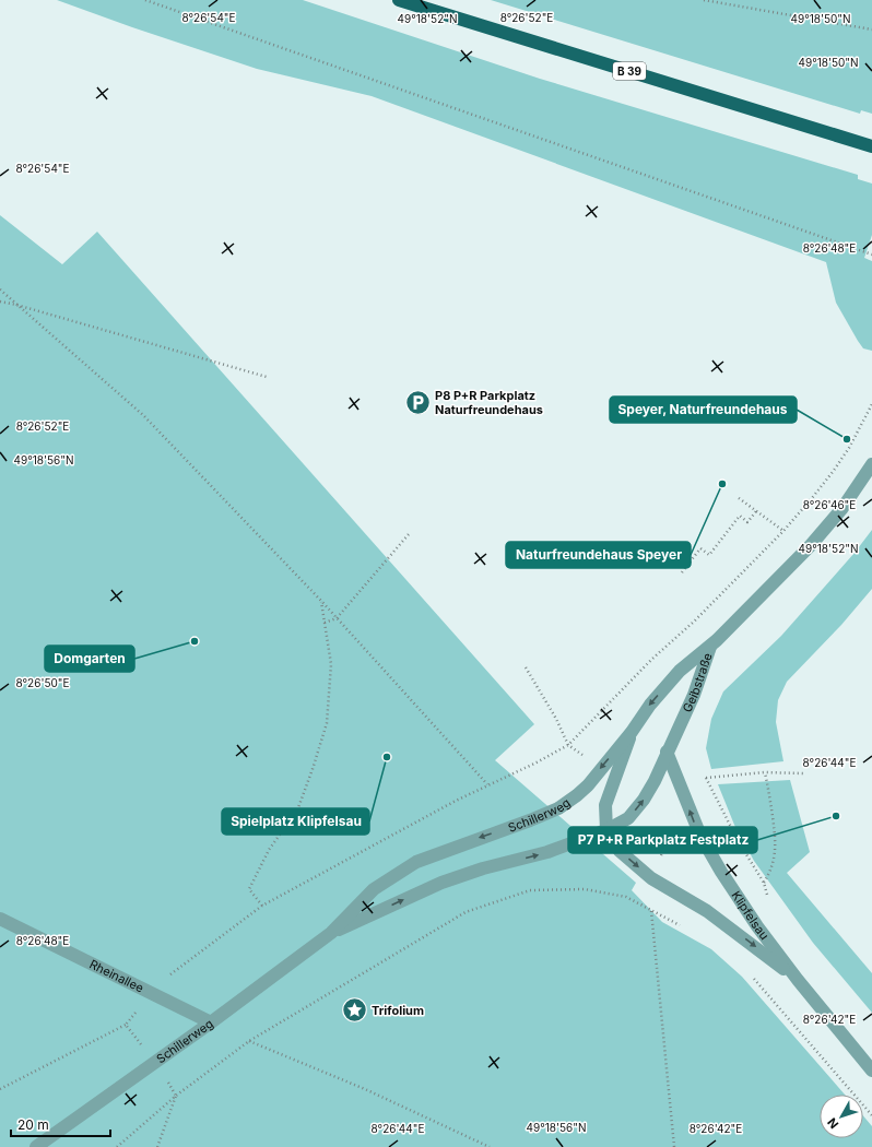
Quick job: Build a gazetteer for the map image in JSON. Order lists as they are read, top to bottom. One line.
{"streets":{"main road":["B 39"],"street":["Geibstraße","Schillerweg","Klipfelsau","Rheinallee"]},"crossings":[["Geibstraße","Schillerweg"],["Geibstraße","Klipfelsau"],["Schillerweg","Klipfelsau"],["Schillerweg","Rheinallee"]],"places":{"parking":["P8 P+R Parkplatz Naturfreundehaus"],"other":["Speyer, Naturfreundehaus","Naturfreundehaus Speyer","Domgarten","Spielplatz Klipfelsau","P7 P+R Parkplatz Festplatz"],"place":["Trifolium"]},"scale_bar":"20 m","north":"bottom left","coordinates":["8°26'54\"E","8°26'52\"E","49°18'52\"N","49°18'50\"N","8°26'48\"E","49°18'56\"N","8°26'46\"E","8°26'50\"E","8°26'44\"E","8°26'42\"E"]}
